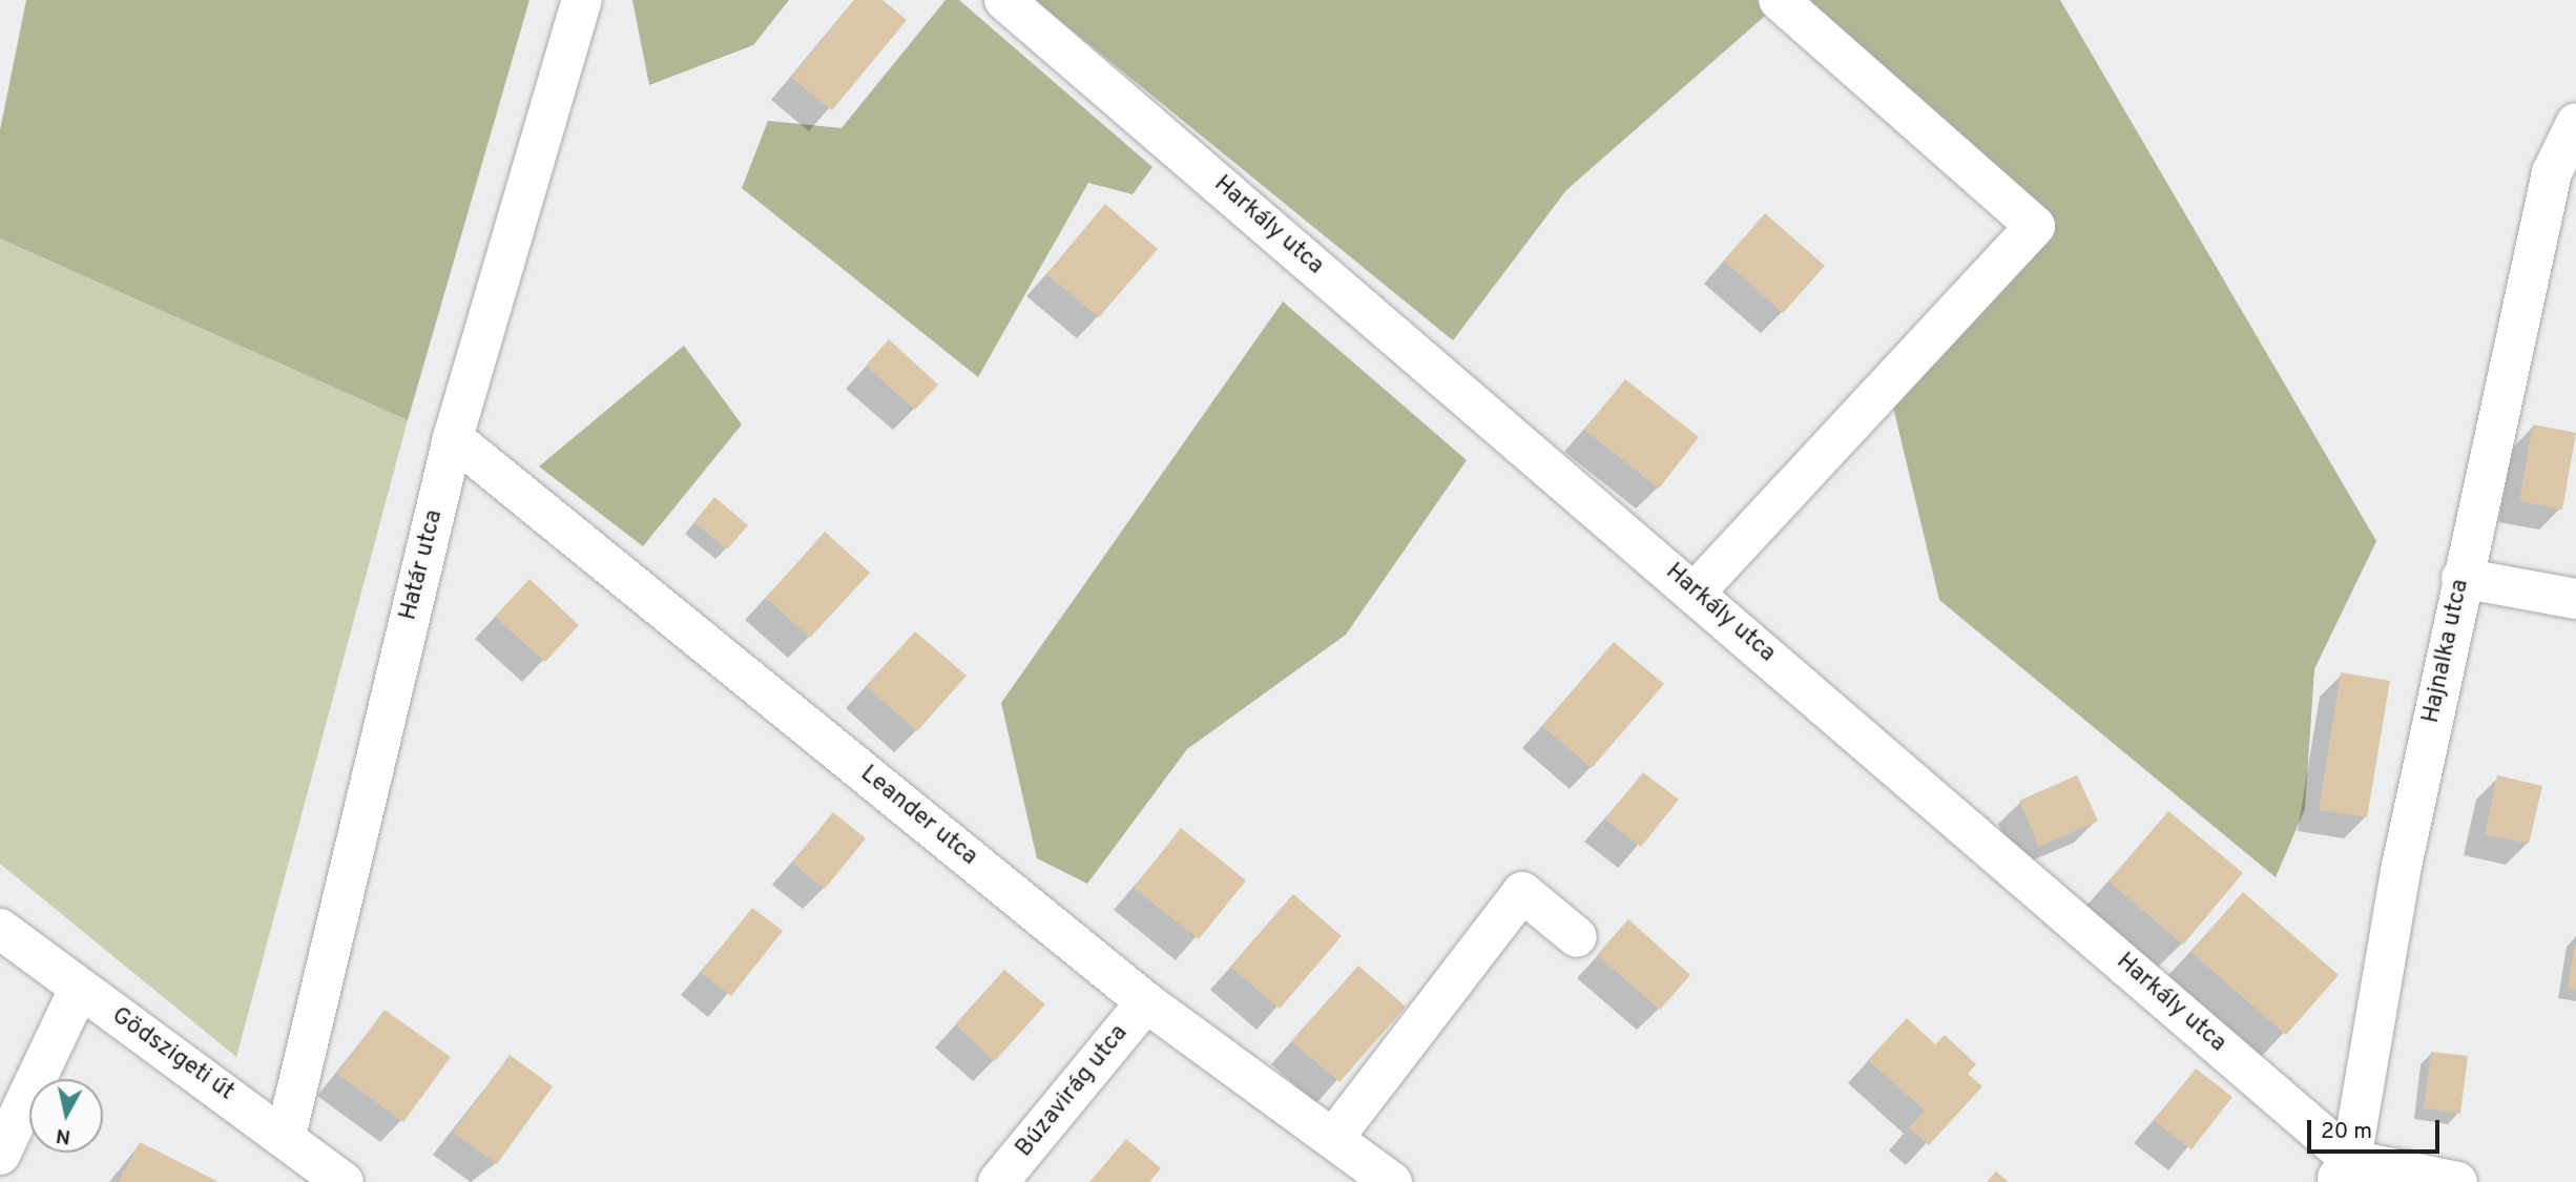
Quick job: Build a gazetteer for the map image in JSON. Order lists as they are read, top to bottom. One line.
{"streets":{"street":["Harkály utca","Határ utca","Hajnalka utca","Leander utca","Gödszigeti út","Búzavirág utca"]},"crossings":[["Harkály utca","Hajnalka utca"],["Határ utca","Leander utca"],["Határ utca","Gödszigeti út"],["Leander utca","Búzavirág utca"]],"scale_bar":"20 m","north":"bottom"}
